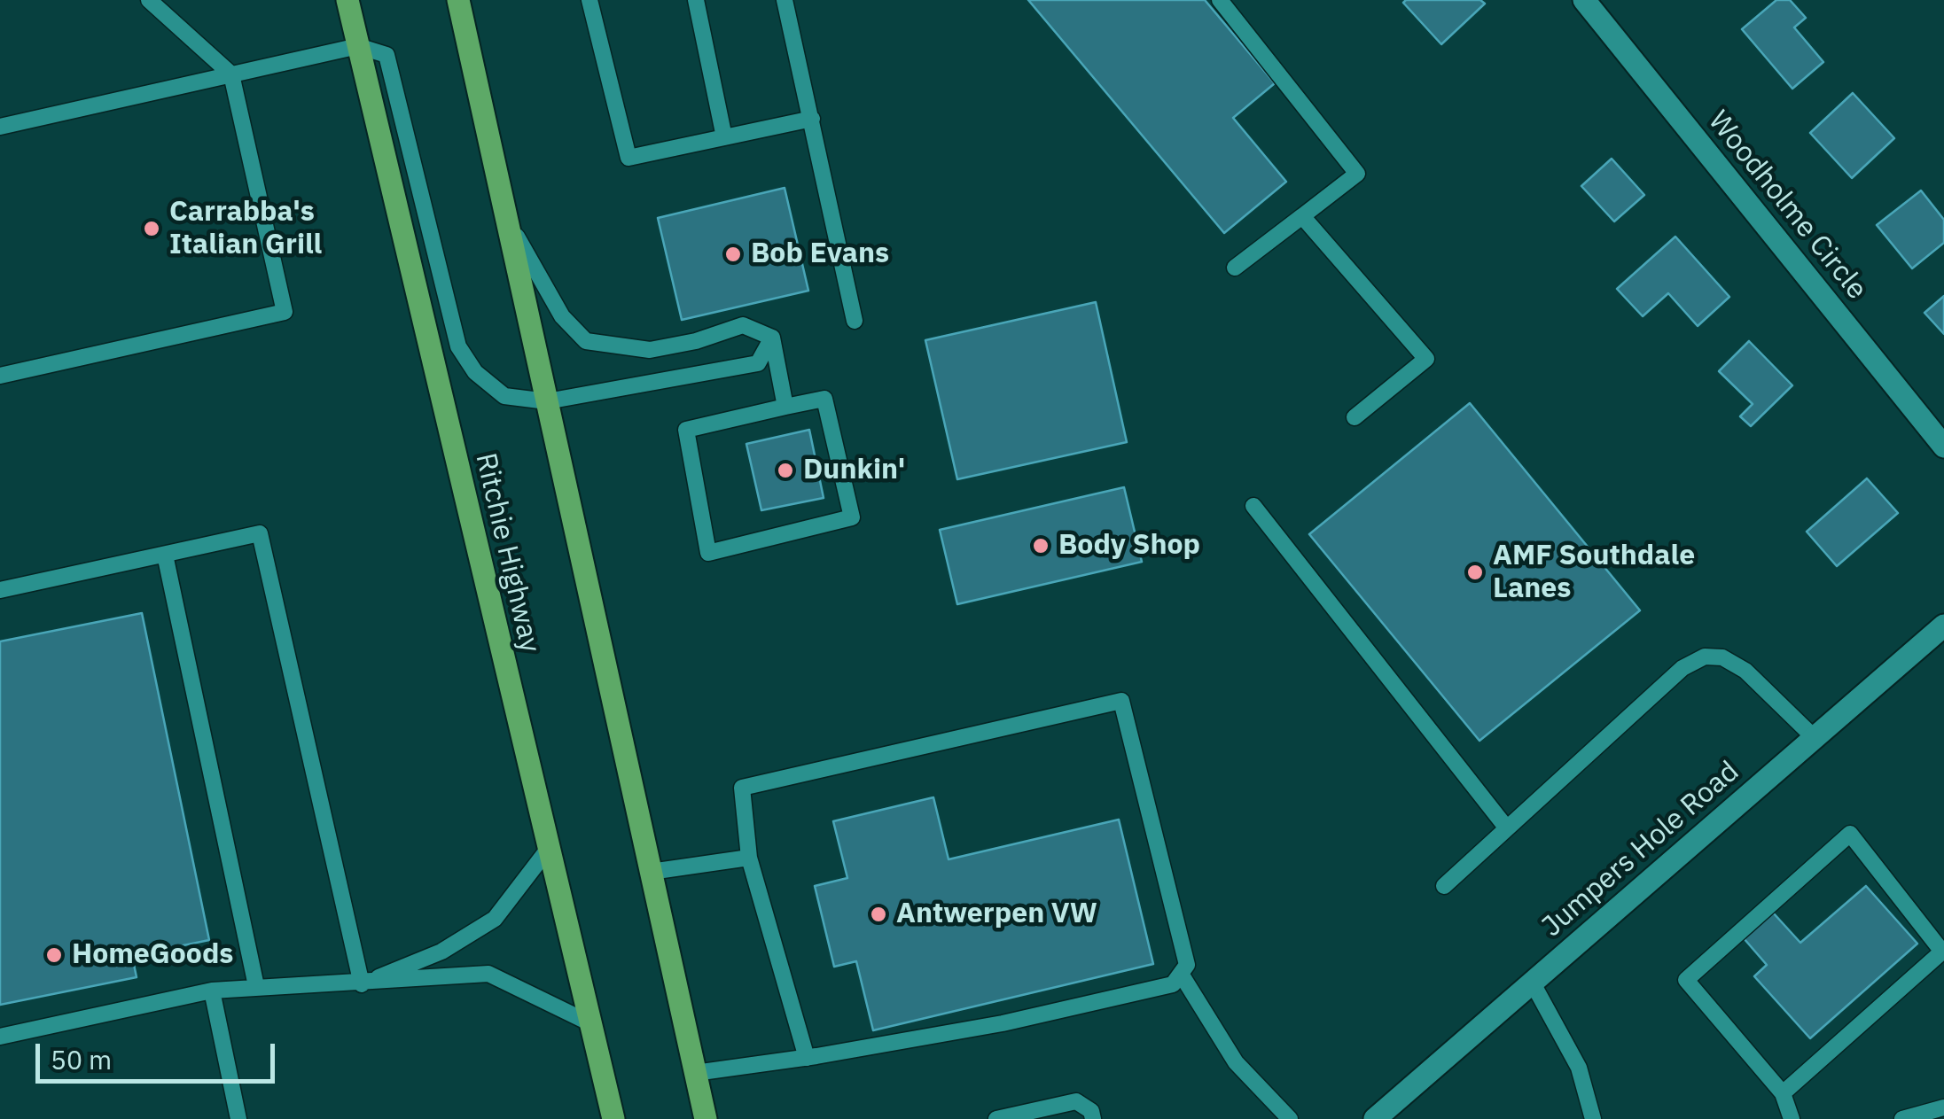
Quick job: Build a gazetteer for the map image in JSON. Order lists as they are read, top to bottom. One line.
{"streets":{"main road":["Woodholme Circle","Ritchie Highway","Jumpers Hole Road"]},"places":["Carrabba's Italian Grill","Bob Evans","Dunkin'","Body Shop","AMF Southdale Lanes","Antwerpen VW","HomeGoods"],"scale_bar":"50 m"}
